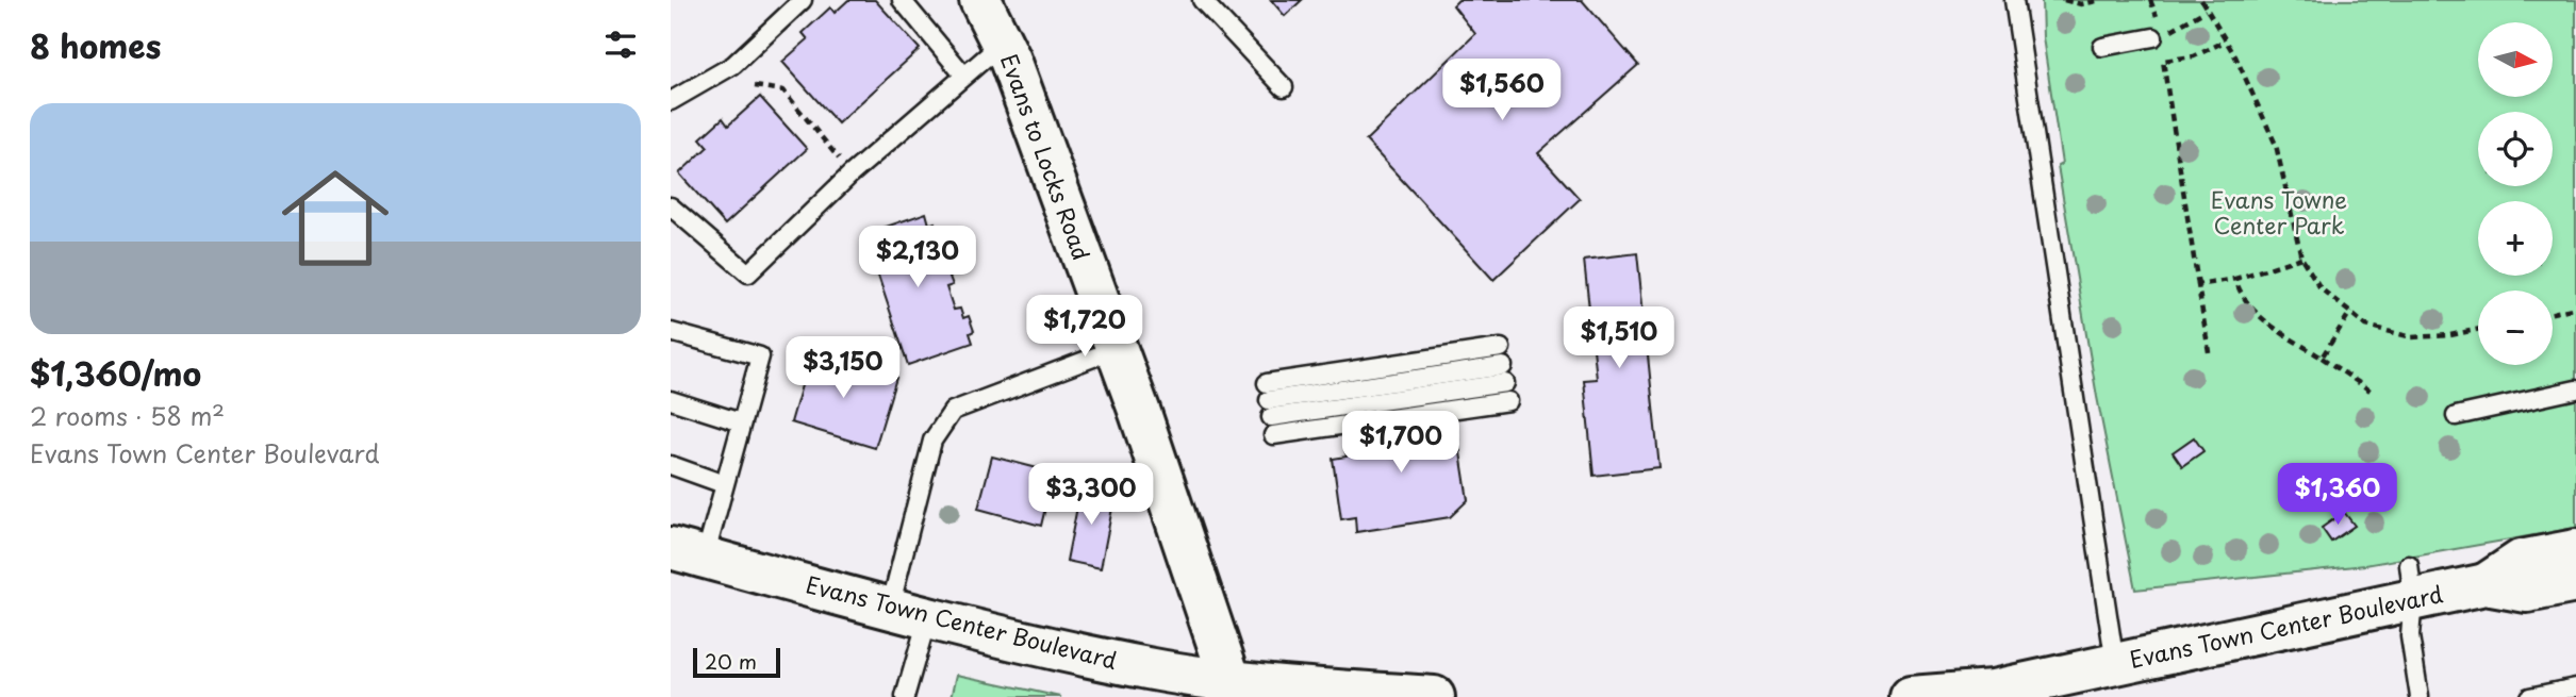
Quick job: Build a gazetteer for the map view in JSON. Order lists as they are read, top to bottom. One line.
{"streets":{"street":["Evans to Locks Road","Evans Town Center Boulevard"]},"crossings":[["Evans to Locks Road","Evans Town Center Boulevard"]],"parks":["Evans Towne Center Park"],"scale_bar":"20 m","north":"right","page":{"heading":"8 homes","map_buttons":["+","−"],"price":["$1,560","$2,130","$1,720","$1,510","$3,150","$1,700","$3,300","$1,360"],"list":[{"name":"$1,360/mo","note":"2 rooms · 58 m² · Evans Town Center Boulevard"}],"scale":"20 m"}}
